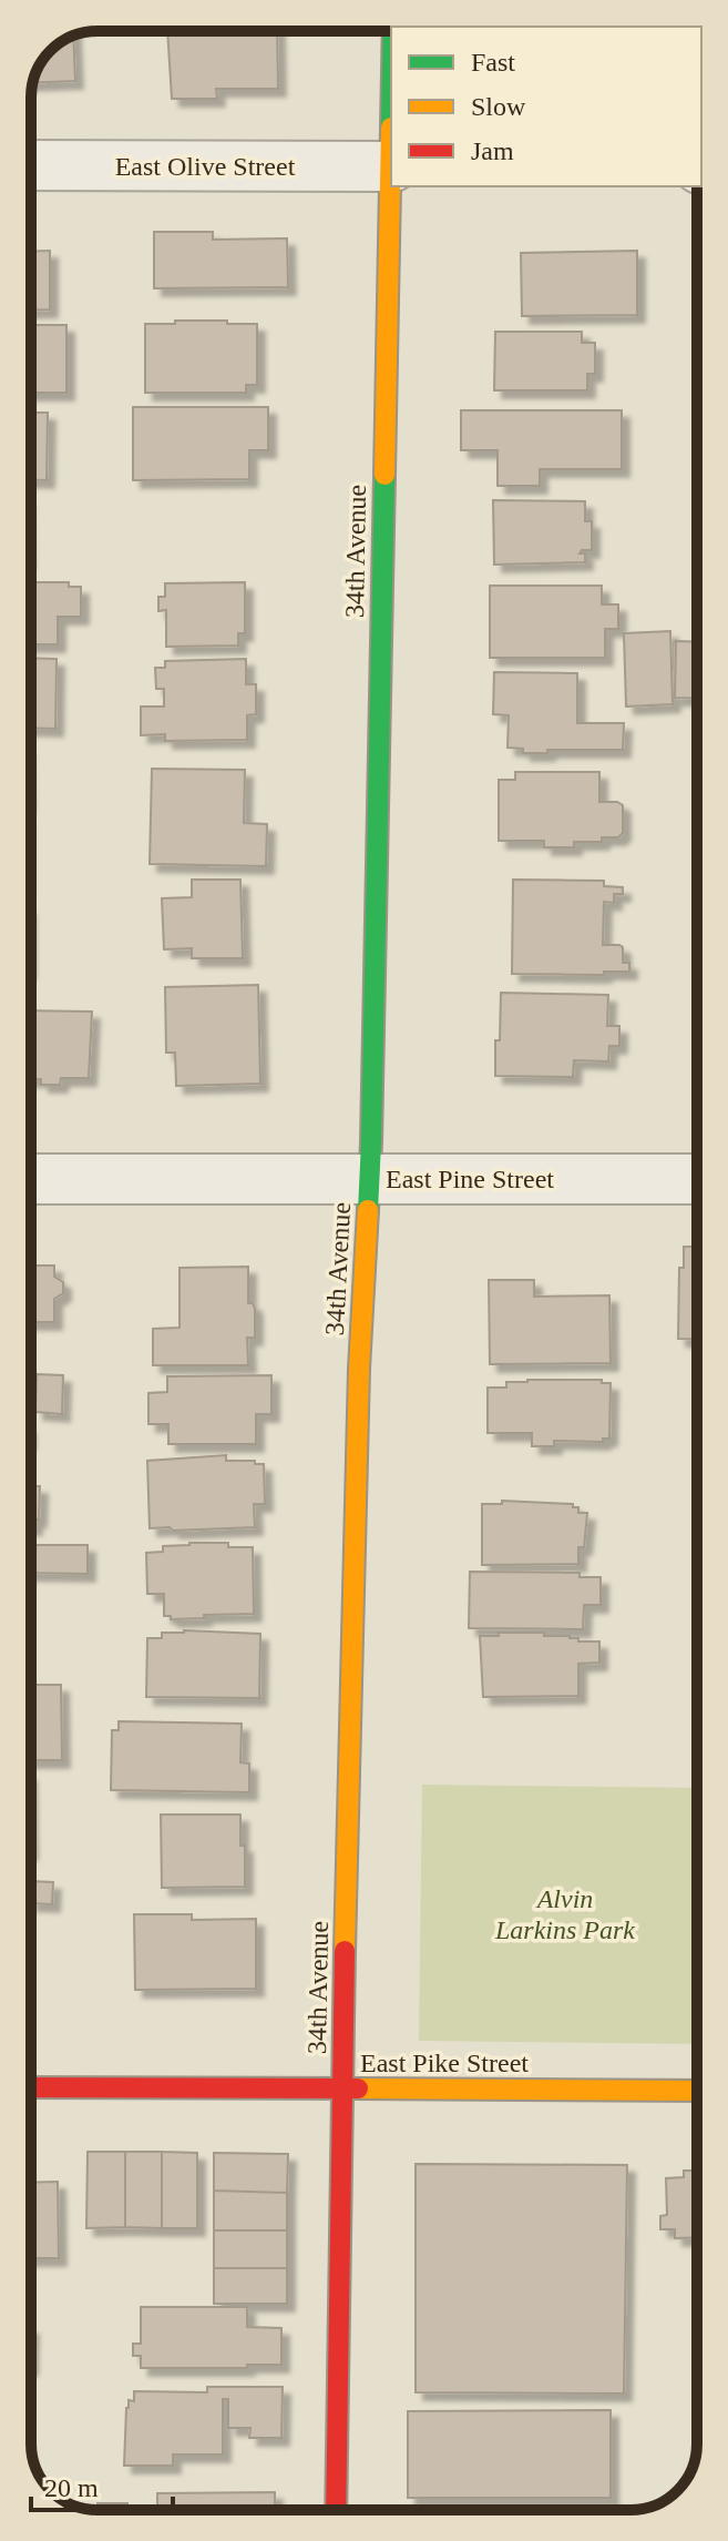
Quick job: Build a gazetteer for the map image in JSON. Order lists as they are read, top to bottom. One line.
{"streets":{"street":["East Olive Street","34th Avenue","East Pine Street","East Pike Street"]},"crossings":[["34th Avenue","East Pine Street"],["34th Avenue","East Pike Street"]],"parks":["Alvin Larkins Park"],"legend":["Fast","Slow","Jam"],"scale_bar":"20 m"}
